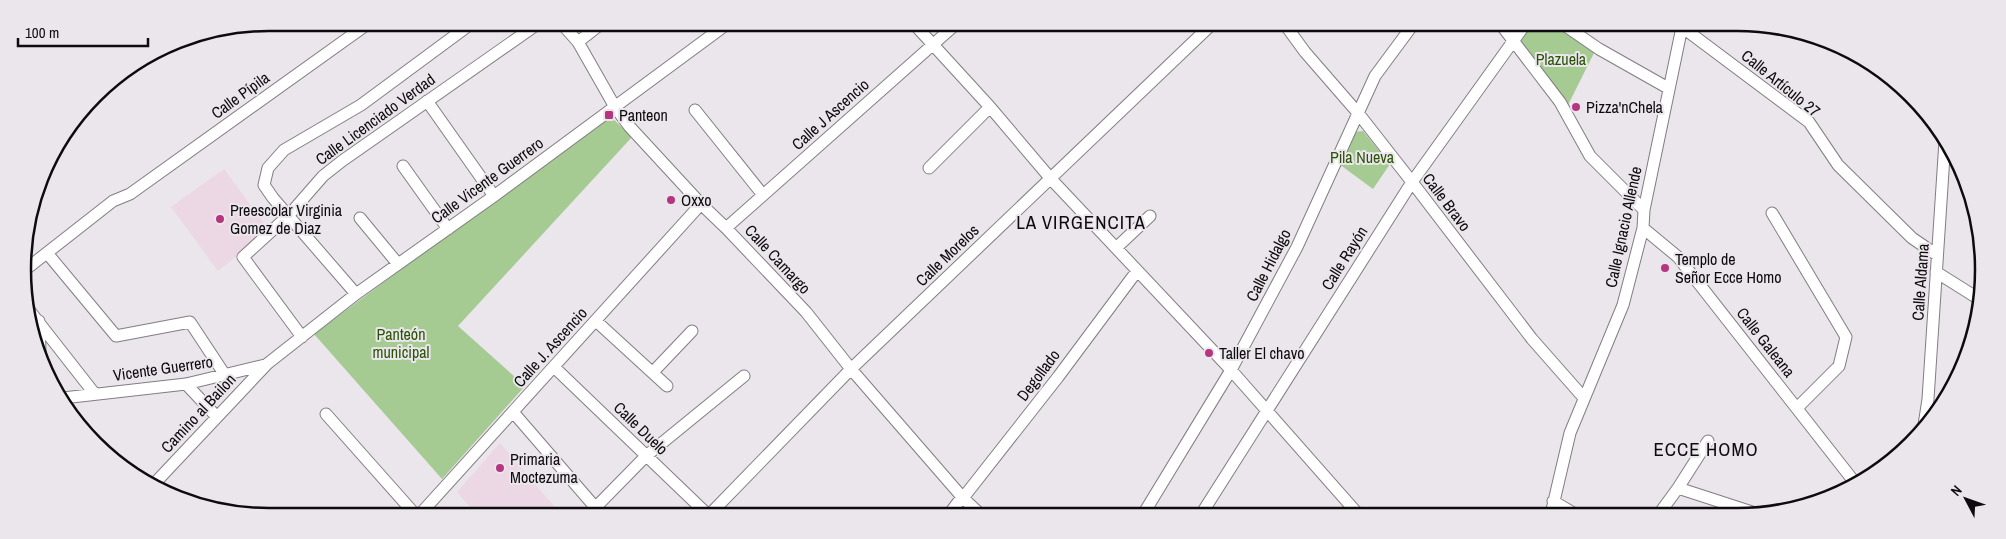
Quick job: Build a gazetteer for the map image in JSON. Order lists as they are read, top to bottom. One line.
{"streets":{"street":["Calle Artículo 27","Calle Pípila","Calle J Ascencio","Calle Licenciado Verdad","Calle Vicente Guerrero","Calle Bravo","Calle Ignacio Allende","Calle Morelos","Calle Rayón","Calle Camargo","Calle Hidalgo","Calle Aldama","Calle Galeana","Calle J. Ascencio","Vicente Guerrero","Degollado","Camino al Bailon","Calle Duelo"]},"crossings":[["Calle Artículo 27","Calle Aldama"],["Calle J Ascencio","Calle Camargo"],["Calle Licenciado Verdad","Calle Vicente Guerrero"],["Calle Vicente Guerrero","Calle Camargo"],["Calle Vicente Guerrero","Vicente Guerrero"],["Calle Vicente Guerrero","Camino al Bailon"],["Calle Bravo","Calle Ignacio Allende"],["Calle Bravo","Calle Rayón"],["Calle Bravo","Calle Hidalgo"],["Calle Ignacio Allende","Calle Galeana"],["Calle Morelos","Calle Camargo"],["Calle Camargo","Calle J. Ascencio"],["Calle Camargo","Degollado"],["Calle J. Ascencio","Calle Duelo"],["Vicente Guerrero","Camino al Bailon"]],"districts":["LA VIRGENCITA","ECCE HOMO"],"parks":["Plazuela","Pila Nueva","Panteón municipal"],"places":{"other":["Pizza'nChela","Oxxo","Preescolar Virginia Gomez de Diaz","Templo de Señor Ecce Homo","Taller El chavo","Primaria Moctezuma"],"transit":["Panteon"]},"scale_bar":"100 m","north":"top left"}
